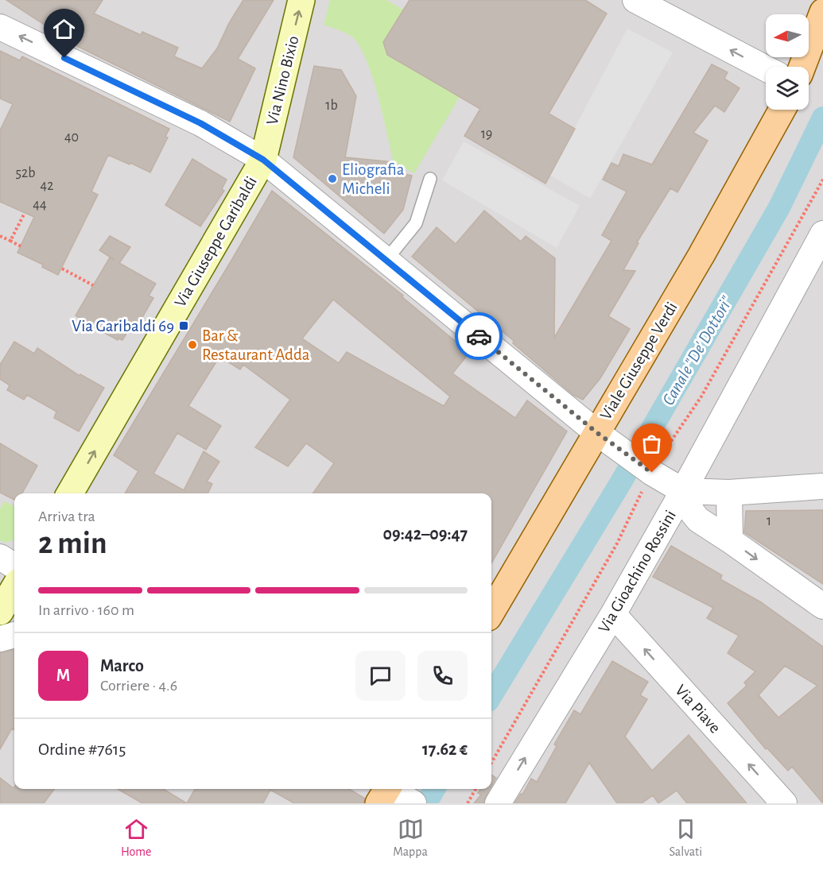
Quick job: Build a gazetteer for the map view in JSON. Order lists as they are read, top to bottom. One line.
{"streets":{"main road":["Viale Giuseppe Verdi"],"street":["Via Nino Bixio","Via Giuseppe Garibaldi","Via Gioachino Rossini","Via Piave"]},"crossings":[["Via Nino Bixio","Via Giuseppe Garibaldi"],["Via Gioachino Rossini","Via Piave"]],"one_way":["Via Nino Bixio","Via Giuseppe Garibaldi"],"water":["Canale \"De' Dottori\""],"places":{"other":["Eliografia Micheli","Bar & Restaurant Adda"],"transit":["Via Garibaldi 69"]},"house_numbers":["1b","19","40","52b","42","44","1"],"north":"left","page":{"heading":["2 min","Arriva tra","09:42–09:47"],"panel":["Marco","Corriere · 4.6","Ordine #7615","17.62 €"],"bar":"In arrivo · 160 m","round":"M","tabs":["Home","Mappa","Salvati"]}}
